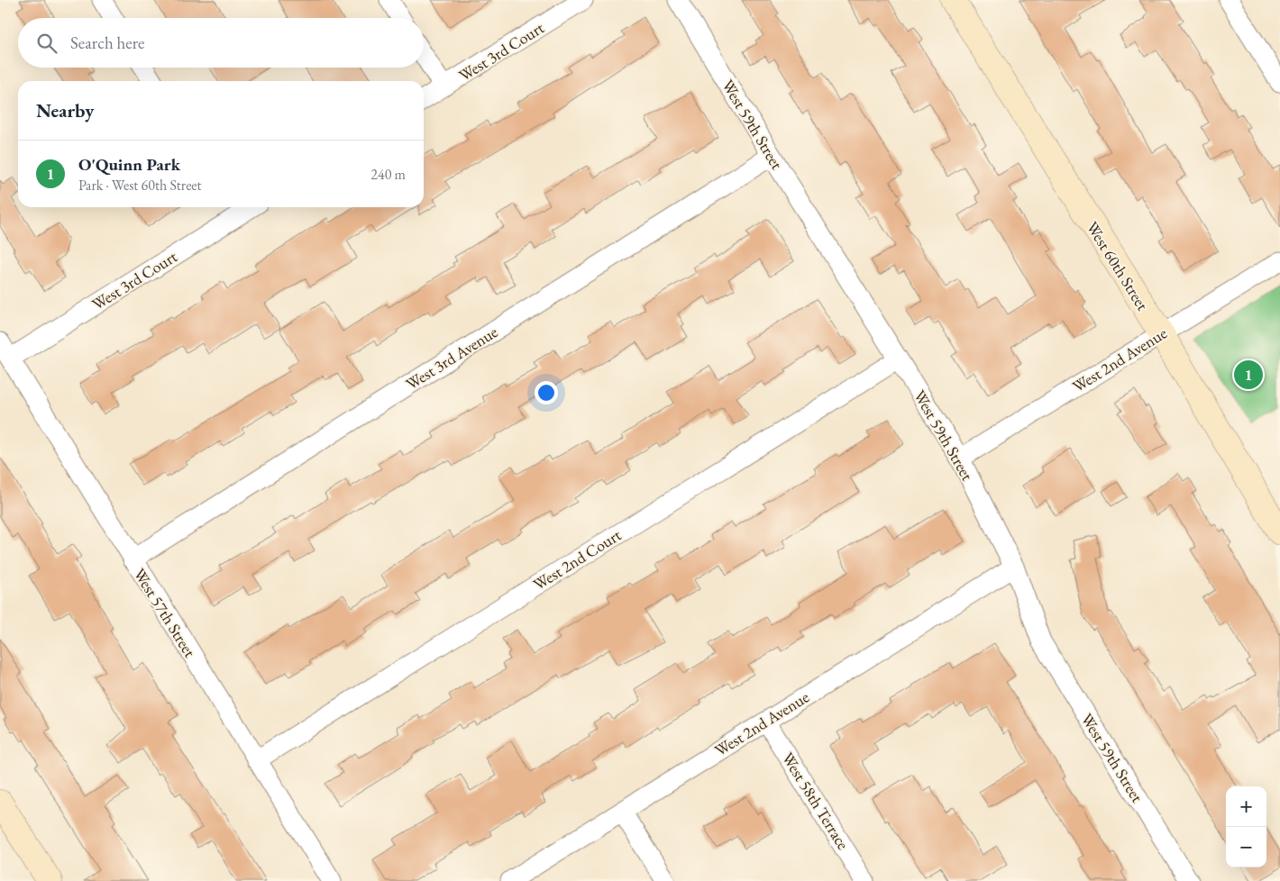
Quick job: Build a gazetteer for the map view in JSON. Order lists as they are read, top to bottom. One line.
{"streets":{"street":["West 3rd Court","West 59th Street","West 60th Street","West 3rd Avenue","West 2nd Avenue","West 2nd Court","West 57th Street","West 58th Terrace"]},"crossings":[["West 3rd Court","West 57th Street"],["West 59th Street","West 3rd Avenue"],["West 59th Street","West 2nd Avenue"],["West 59th Street","West 2nd Court"],["West 60th Street","West 2nd Avenue"],["West 3rd Avenue","West 57th Street"],["West 2nd Avenue","West 58th Terrace"],["West 2nd Court","West 57th Street"]],"page":{"search":"Search here","heading":"Nearby","list":[{"mark":"1","name":"O'Quinn Park","note":"Park · West 60th Street","value":"240 m"}],"pins":"1","map_buttons":["+","−"]}}
